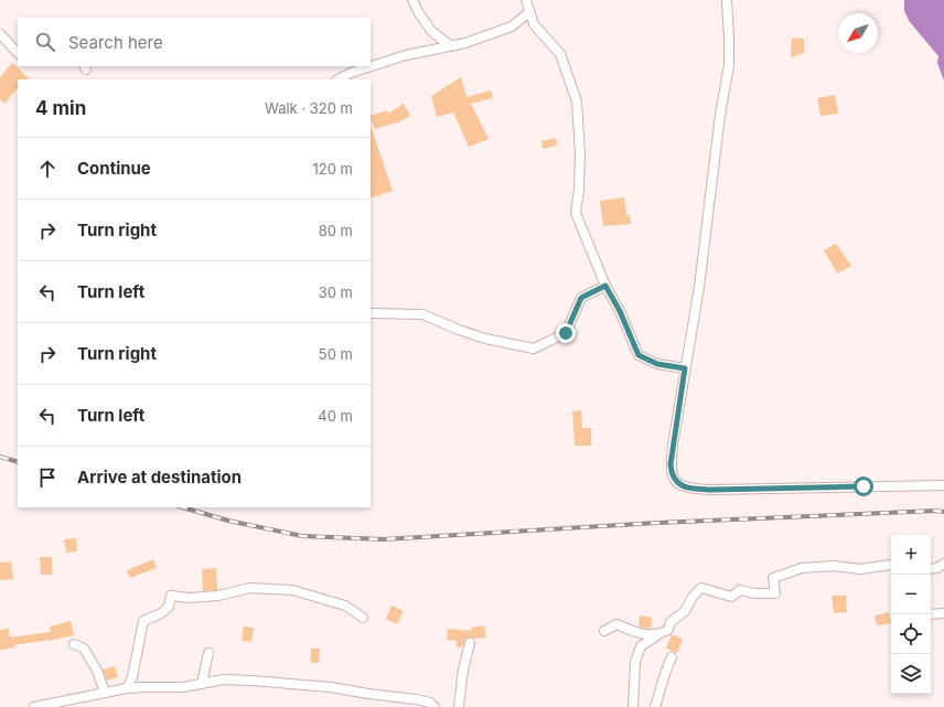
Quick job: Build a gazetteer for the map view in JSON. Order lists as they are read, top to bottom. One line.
{"north":"bottom left","page":{"search":"Search here","heading":["4 min","Walk · 320 m"],"list":[["Continue","120 m"],["Turn right","80 m"],["Turn left","30 m"],["Turn right","50 m"],["Turn left","40 m"],"Arrive at destination"],"map_buttons":["+","−"]}}
